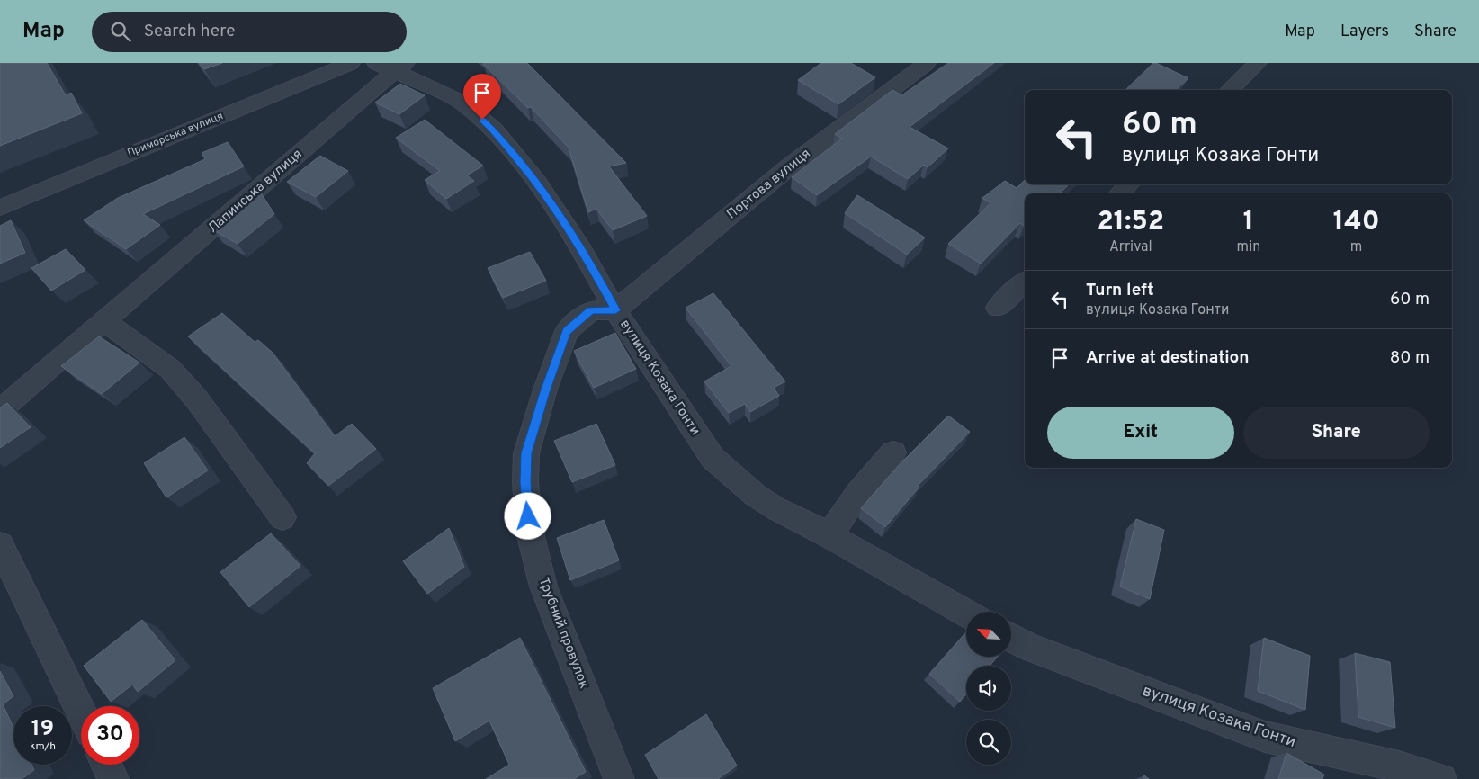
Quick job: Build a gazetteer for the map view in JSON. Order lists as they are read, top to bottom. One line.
{"streets":{"street":["Приморська вулиця","Портова вулиця","Лапинська вулиця","вулиця Козака Гонти","Трубний провулок"]},"crossings":[["Портова вулиця","вулиця Козака Гонти"],["Портова вулиця","Трубний провулок"],["Лапинська вулиця","вулиця Козака Гонти"],["вулиця Козака Гонти","Трубний провулок"]],"north":"top left","page":{"header":"Map","search":"Search here","nav":["Map","Layers","Share"],"turn":["60 m","вулиця Козака Гонти"],"eta":["21:52","Arrival","1","min","140","m"],"list":[{"name":"Turn left","note":"вулиця Козака Гонти","value":"60 m"},{"name":"Arrive at destination","value":"80 m"}],"buttons":["Exit","Share"],"speed":"19 km/h","limit":"30"}}
